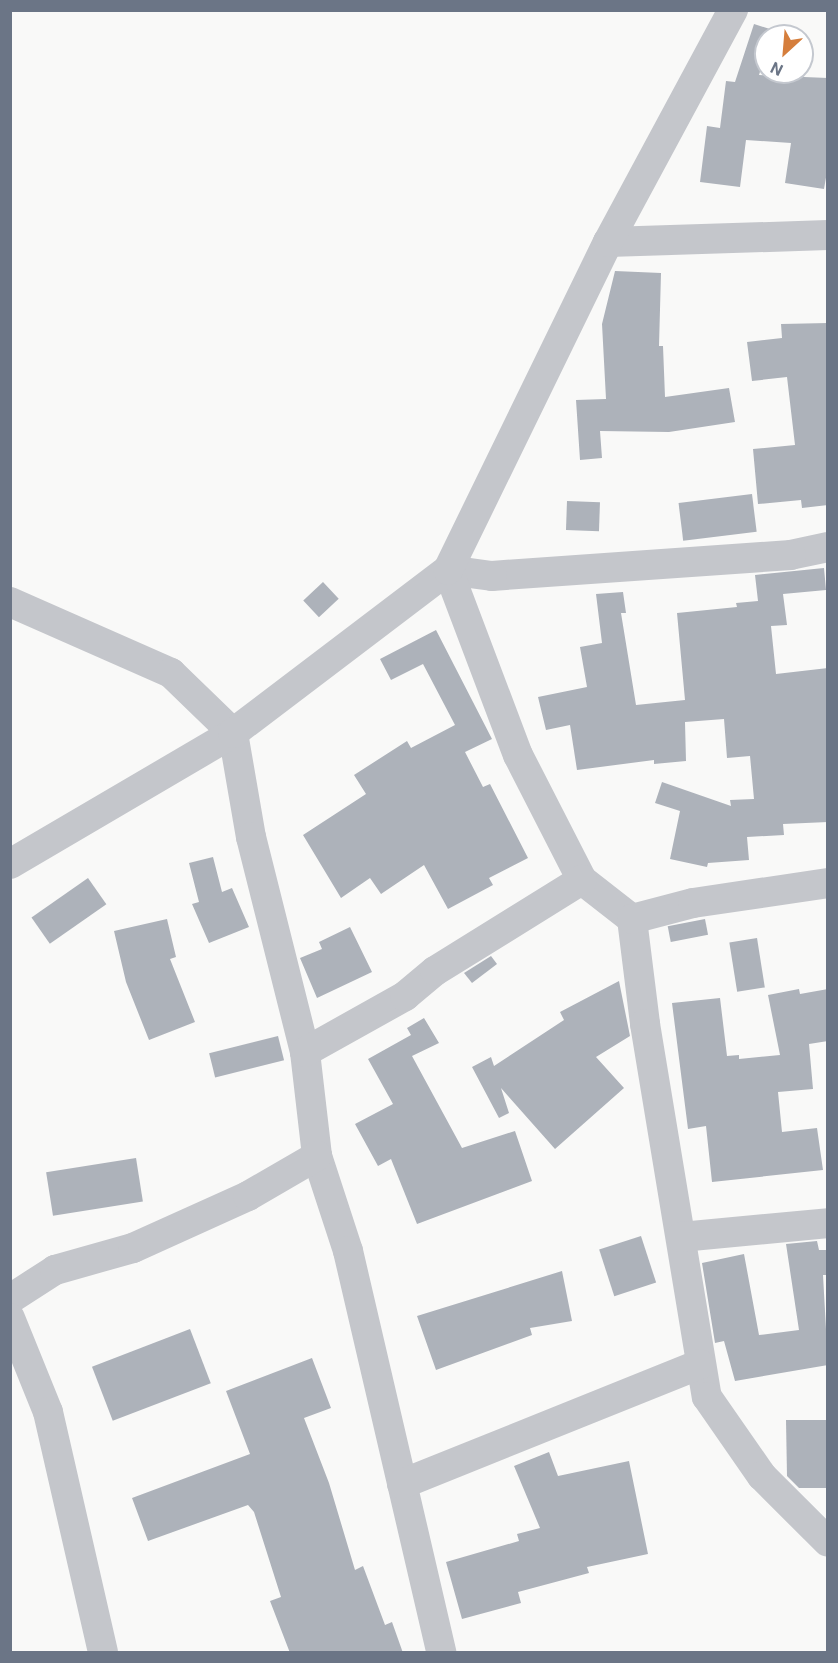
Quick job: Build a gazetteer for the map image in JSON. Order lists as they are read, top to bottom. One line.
{"north":"bottom left"}
